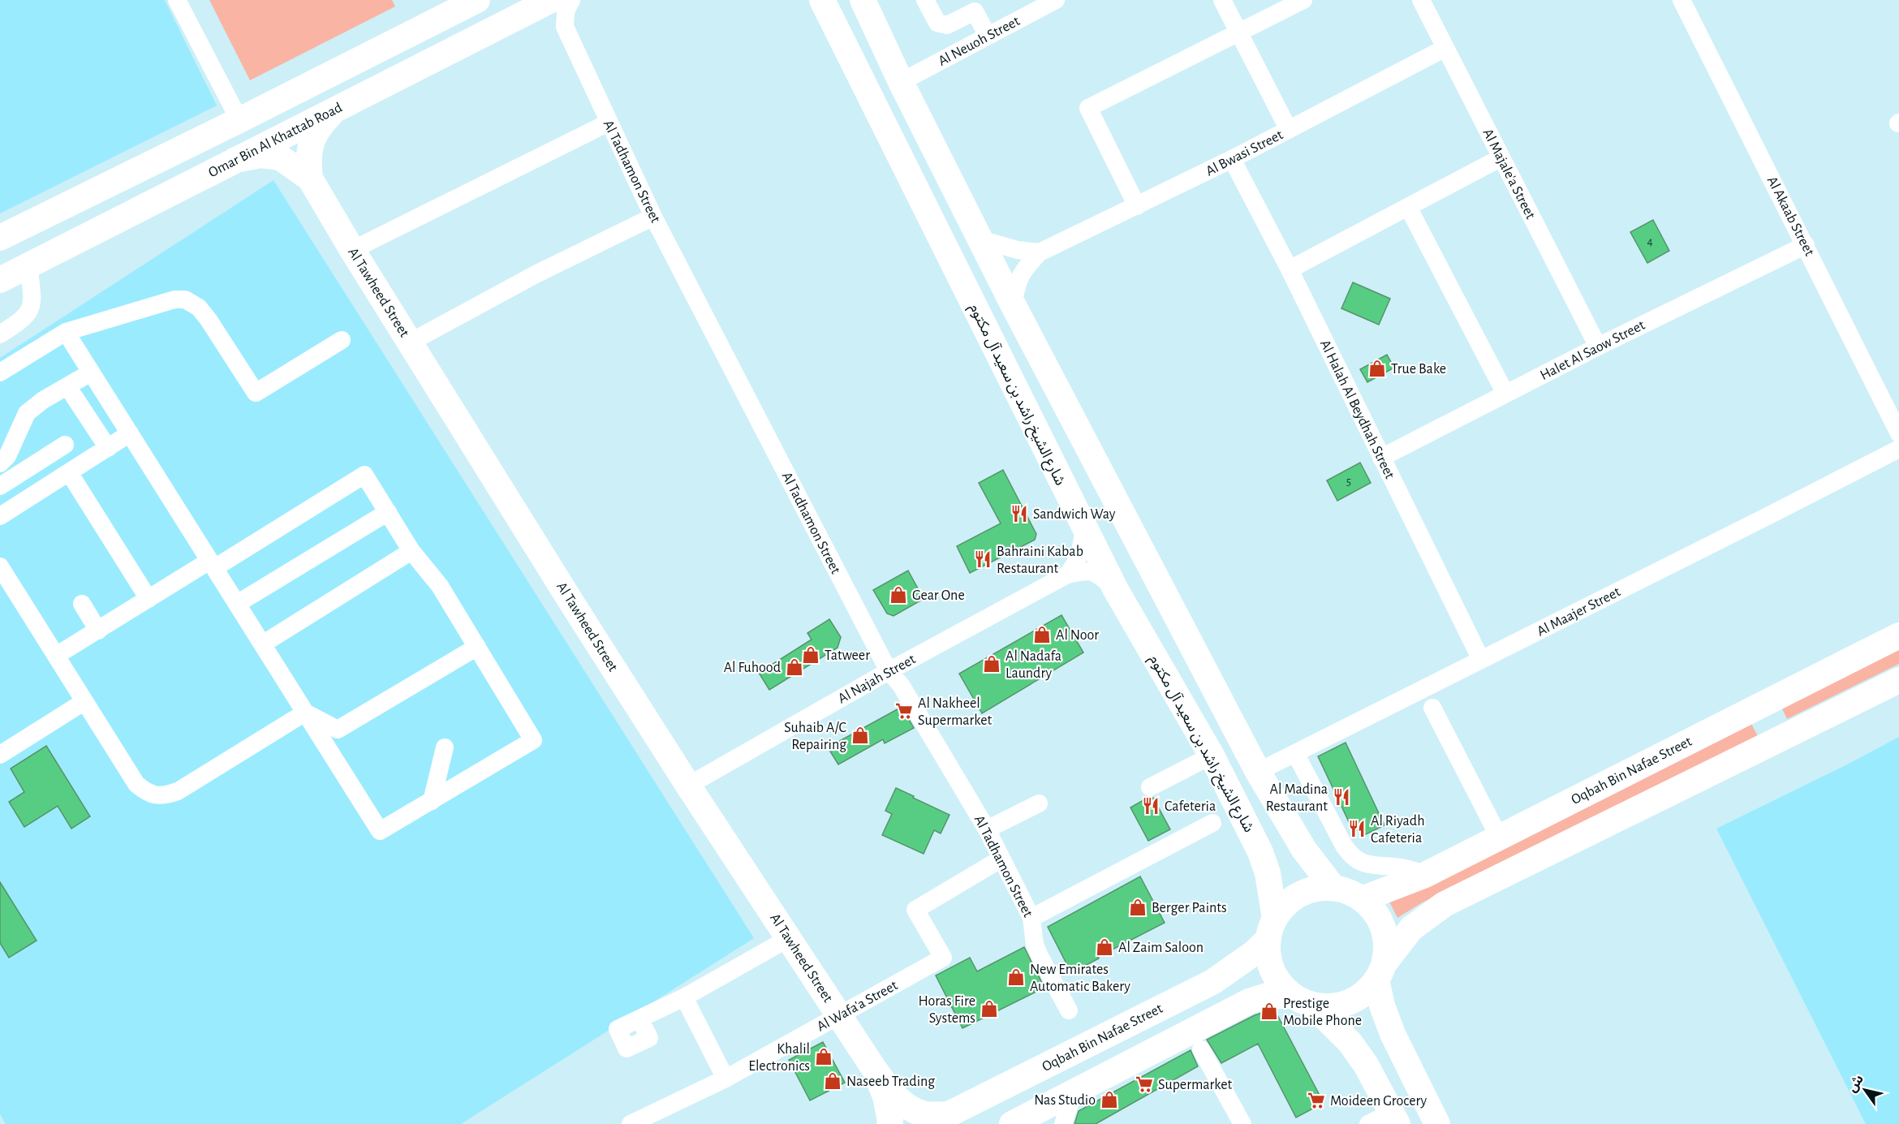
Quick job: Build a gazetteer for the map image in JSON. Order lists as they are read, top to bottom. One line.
{"streets":{"street":["Al Neuoh Street","Omar Bin Al Khattab Road","Al Bwasi Street","Al Tadhamon Street","Al Majale'a Street","Al Akaab Street","Al Tawheed Street","Halet Al Saow Street","شارع الشيخ راشد بن سعيد آل مكتوم","Al Halah Al Beydhah Street","Al Maajer Street","Al Najah Street","Oqbah Bin Nafae Street","Al Wafa'a Street"]},"crossings":[["Omar Bin Al Khattab Road","Al Tawheed Street"],["Al Bwasi Street","Al Majale'a Street"],["Al Bwasi Street","Al Halah Al Beydhah Street"],["Al Tadhamon Street","Al Najah Street"],["Al Tadhamon Street","Al Wafa'a Street"],["Al Majale'a Street","Halet Al Saow Street"],["Al Akaab Street","Halet Al Saow Street"],["Al Tawheed Street","Al Najah Street"],["Al Tawheed Street","Oqbah Bin Nafae Street"],["Al Tawheed Street","Al Wafa'a Street"],["Halet Al Saow Street","Al Halah Al Beydhah Street"],["شارع الشيخ راشد بن سعيد آل مكتوم","Al Najah Street"],["شارع الشيخ راشد بن سعيد آل مكتوم","Oqbah Bin Nafae Street"],["Al Halah Al Beydhah Street","Al Maajer Street"]],"places":{"shop":["True Bake","Gear One","Al Noor","Tatweer","Al Nadafa Laundry","Al Fuhood","Suhaib A/C Repairing","Berger Paints","Al Zaim Saloon","New Emirates Automatic Bakery","Horas Fire Systems","Prestige Mobile Phone","Khalil Electronics","Naseeb Trading","Nas Studio"],"restaurant":["Sandwich Way","Bahraini Kabab Restaurant","Al Madina Restaurant","Cafeteria","Al Riyadh Cafeteria"],"supermarket":["Al Nakheel Supermarket","Supermarket","Moideen Grocery"]},"house_numbers":["4","5"],"north":"top left"}
